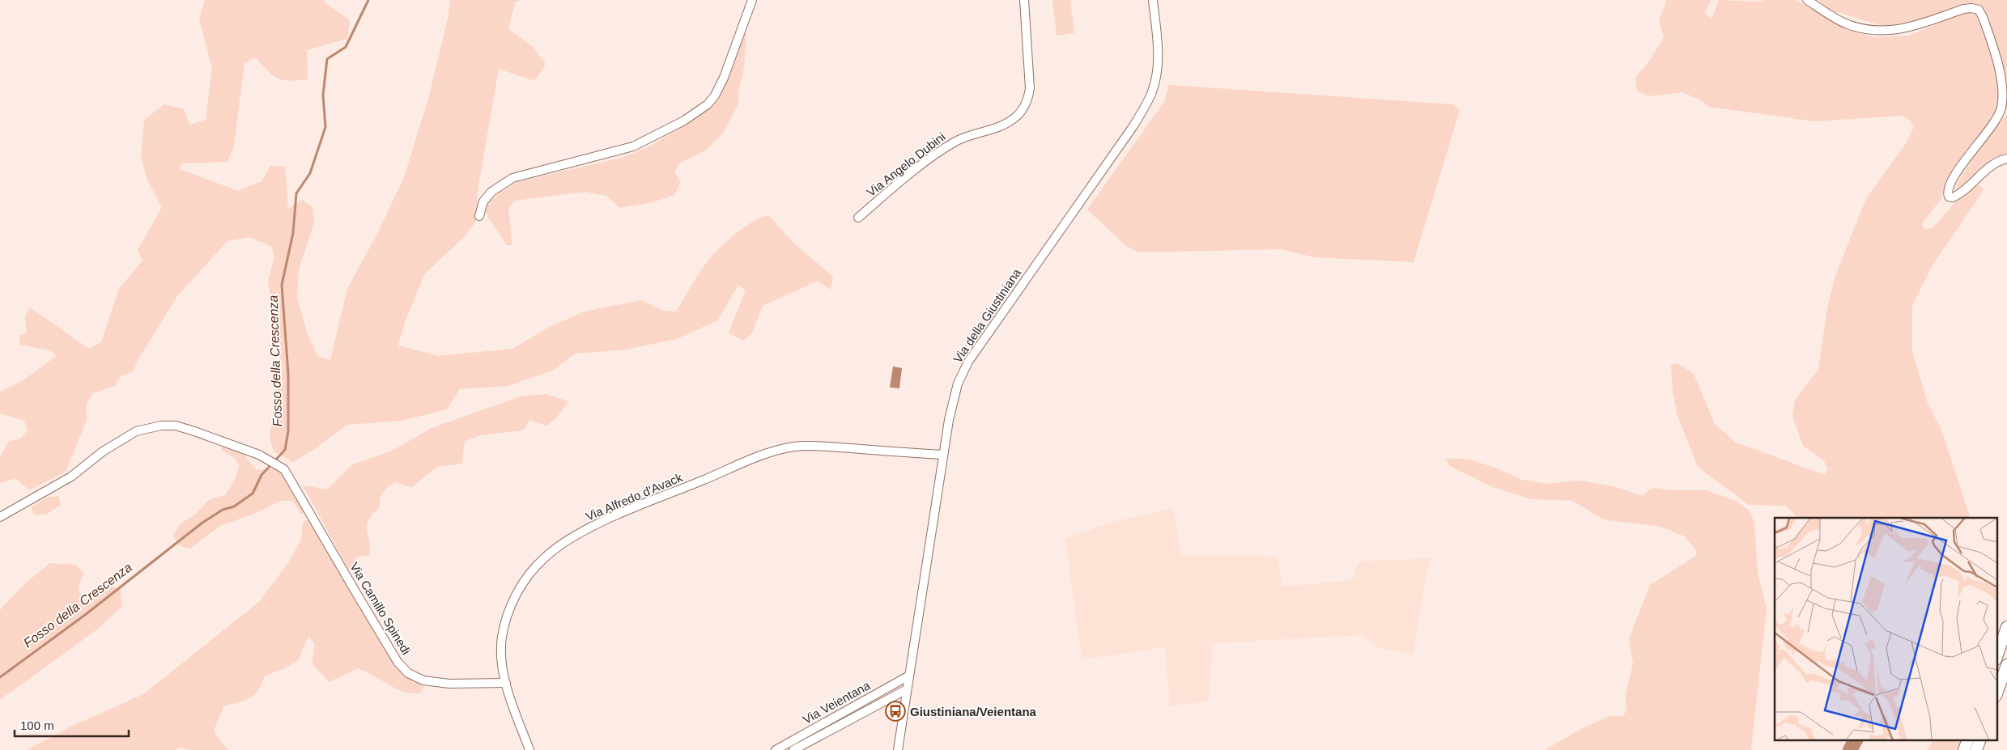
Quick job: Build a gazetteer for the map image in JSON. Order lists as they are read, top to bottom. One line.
{"streets":{"street":["Via Angelo Dubini","Via della Giustiniana","Via Alfredo d'Avack","Via Camillo Spinedi","Via Veientana"]},"crossings":[["Via della Giustiniana","Via Alfredo d'Avack"],["Via della Giustiniana","Via Veientana"],["Via Alfredo d'Avack","Via Camillo Spinedi"]],"water":["Fosso della Crescenza"],"places":{"bus stop":["Giustiniana/Veientana"]},"scale_bar":"100 m"}
